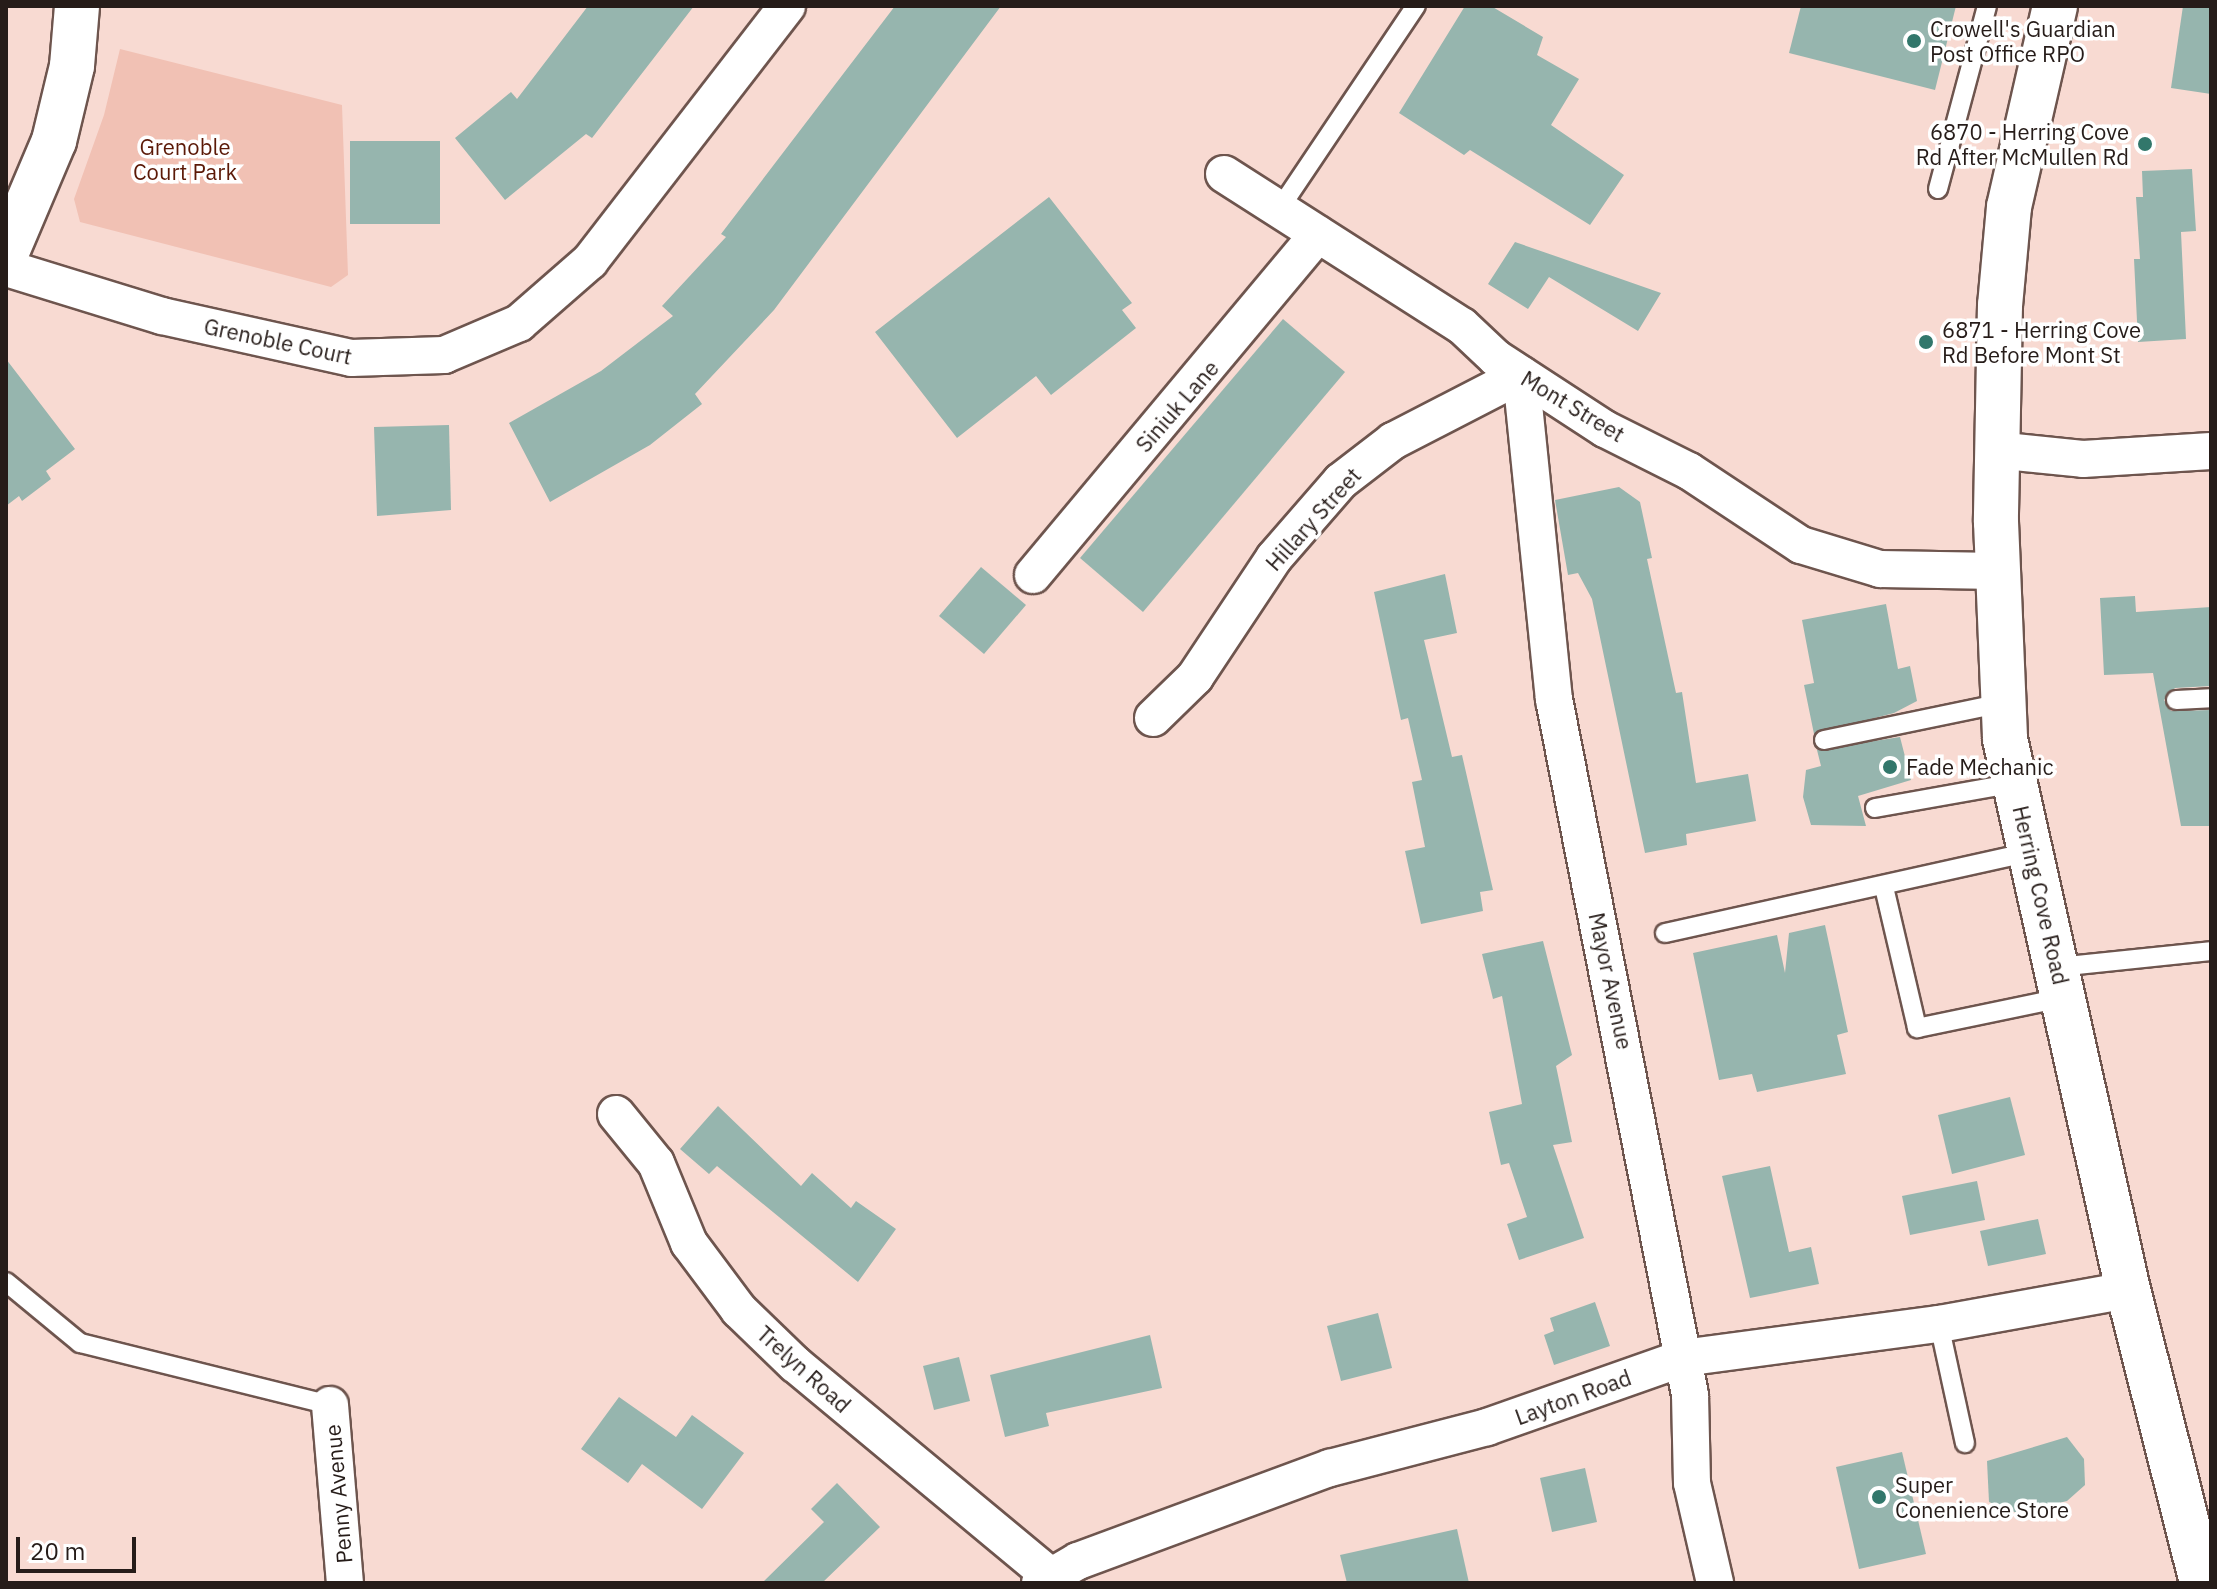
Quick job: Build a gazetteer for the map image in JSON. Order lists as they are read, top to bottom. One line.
{"streets":{"main road":["Herring Cove Road"],"street":["Grenoble Court","Siniuk Lane","Mont Street","Hillary Street","Mayor Avenue","Trelyn Road","Layton Road","Penny Avenue"]},"crossings":[["Siniuk Lane","Mont Street"],["Mont Street","Hillary Street"],["Mont Street","Herring Cove Road"],["Mont Street","Mayor Avenue"],["Hillary Street","Mayor Avenue"],["Herring Cove Road","Layton Road"],["Mayor Avenue","Layton Road"],["Trelyn Road","Layton Road"]],"parks":["Grenoble Court Park"],"places":["Crowell's Guardian Post Office RPO","6870 - Herring Cove Rd After McMullen Rd","6871 - Herring Cove Rd Before Mont St","Fade Mechanic","Super Conenience Store"],"scale_bar":"20 m"}
